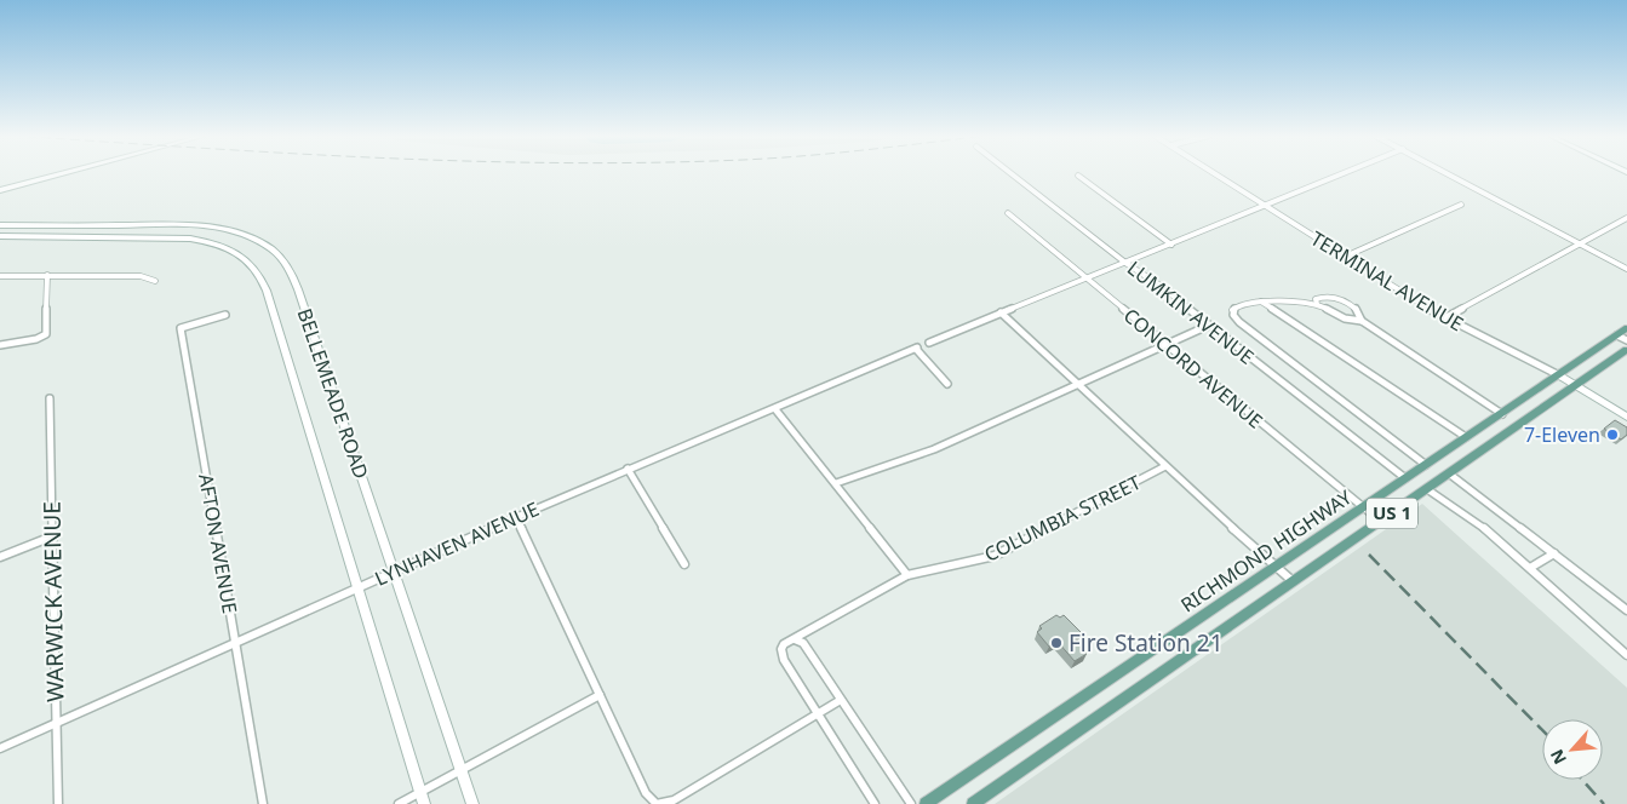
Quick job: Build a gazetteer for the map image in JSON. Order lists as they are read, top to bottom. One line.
{"streets":{"main road":["TERMINAL AVENUE","BELLEMEADE ROAD","US 1","RICHMOND HIGHWAY"],"street":["LUMKIN AVENUE","CONCORD AVENUE","COLUMBIA STREET","AFTON AVENUE","LYNHAVEN AVENUE","WARWICK AVENUE"]},"crossings":[["TERMINAL AVENUE","RICHMOND HIGHWAY"],["LUMKIN AVENUE","RICHMOND HIGHWAY"],["CONCORD AVENUE","RICHMOND HIGHWAY"],["BELLEMEADE ROAD","LYNHAVEN AVENUE"],["AFTON AVENUE","LYNHAVEN AVENUE"],["LYNHAVEN AVENUE","WARWICK AVENUE"]],"places":["7-Eleven","Fire Station 21"],"north":"bottom left"}
